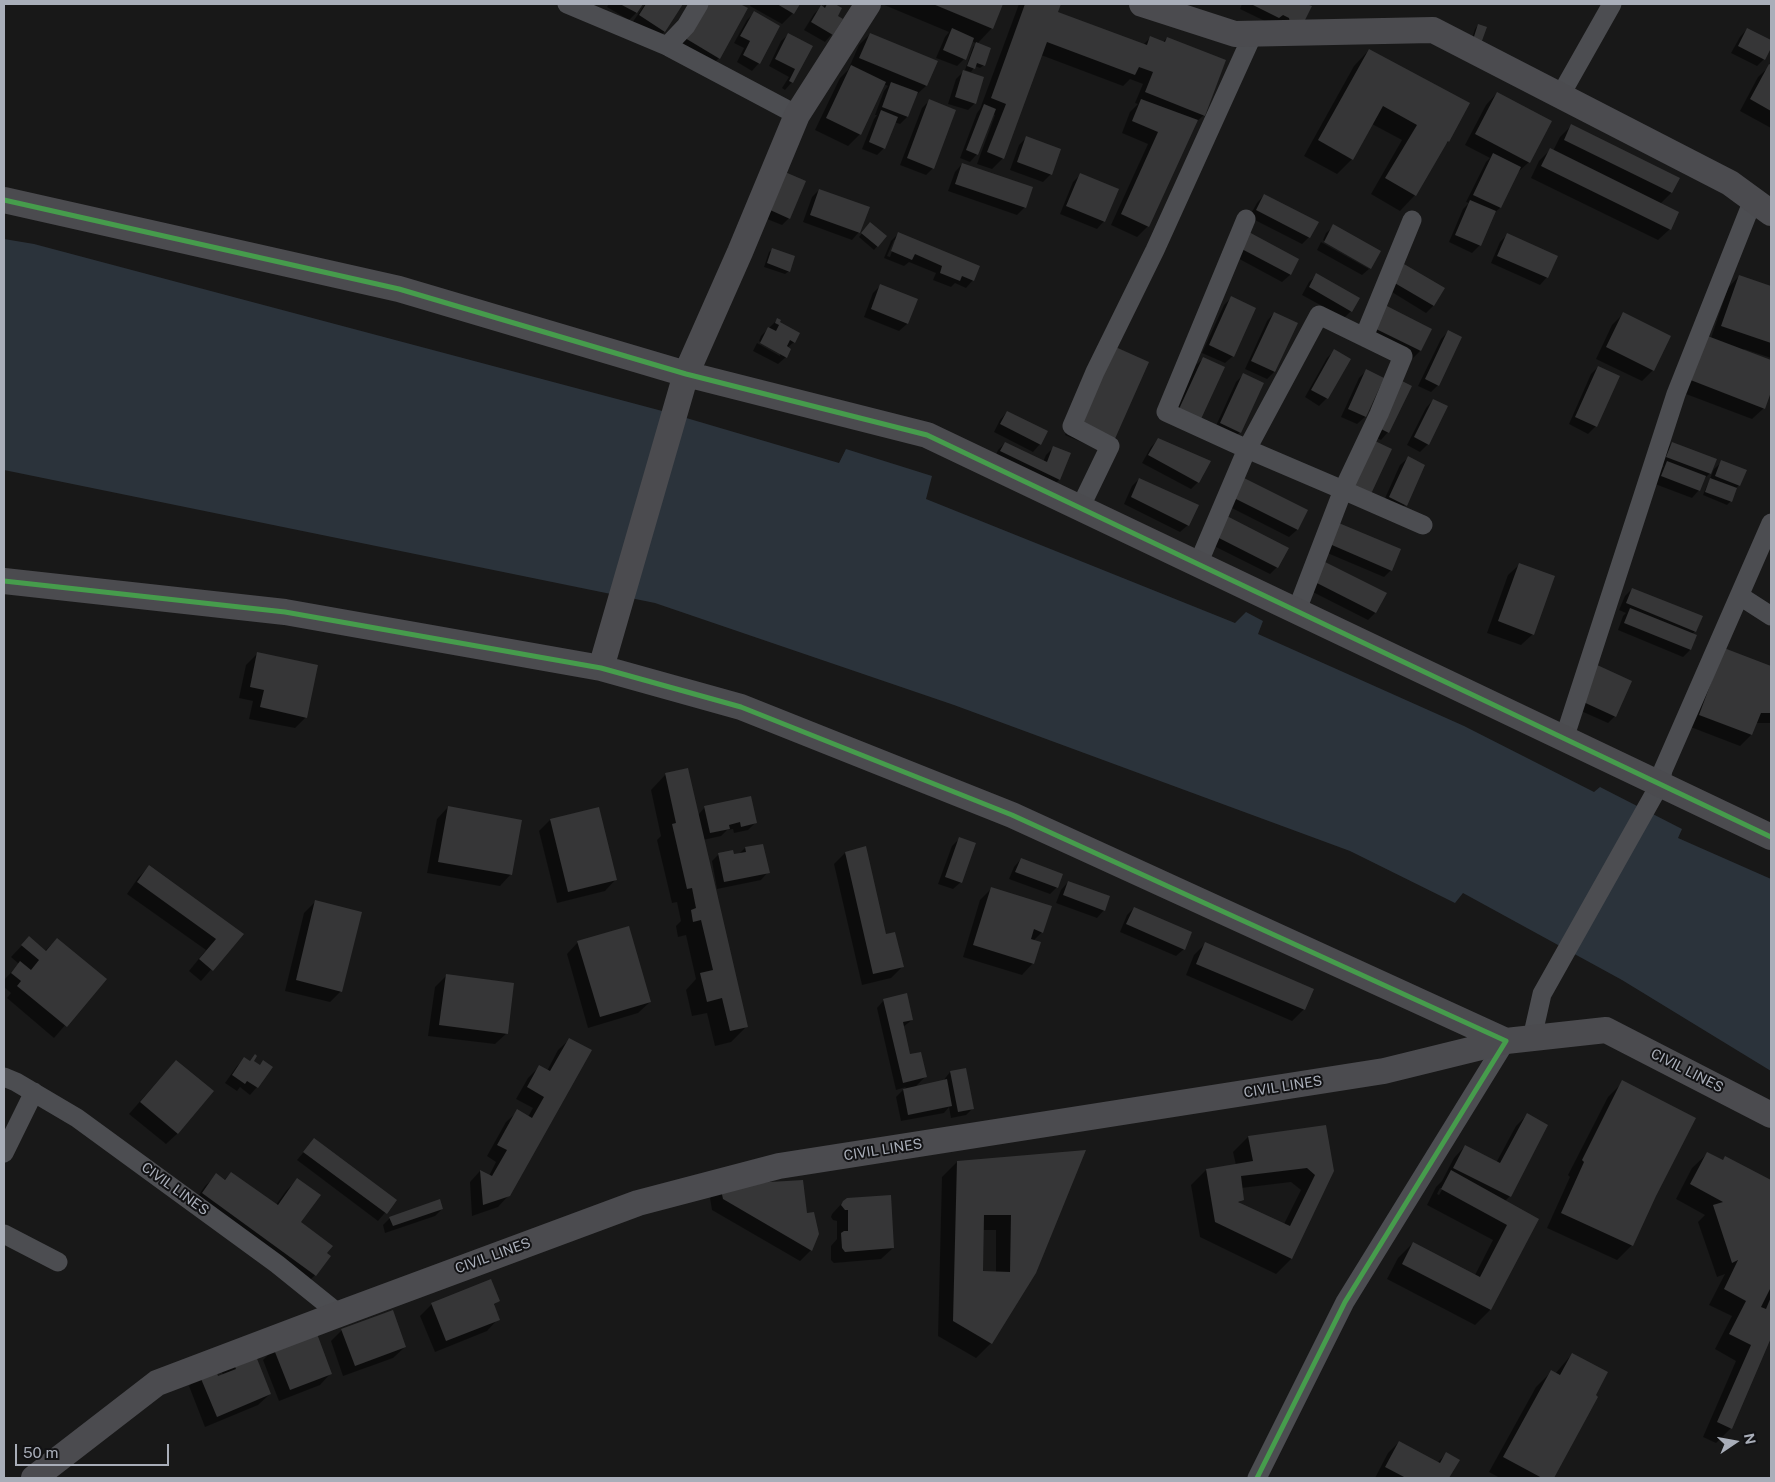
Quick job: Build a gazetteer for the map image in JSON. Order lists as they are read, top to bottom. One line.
{"streets":{"street":["CIVIL LINES"]},"scale_bar":"50 m","north":"right"}
